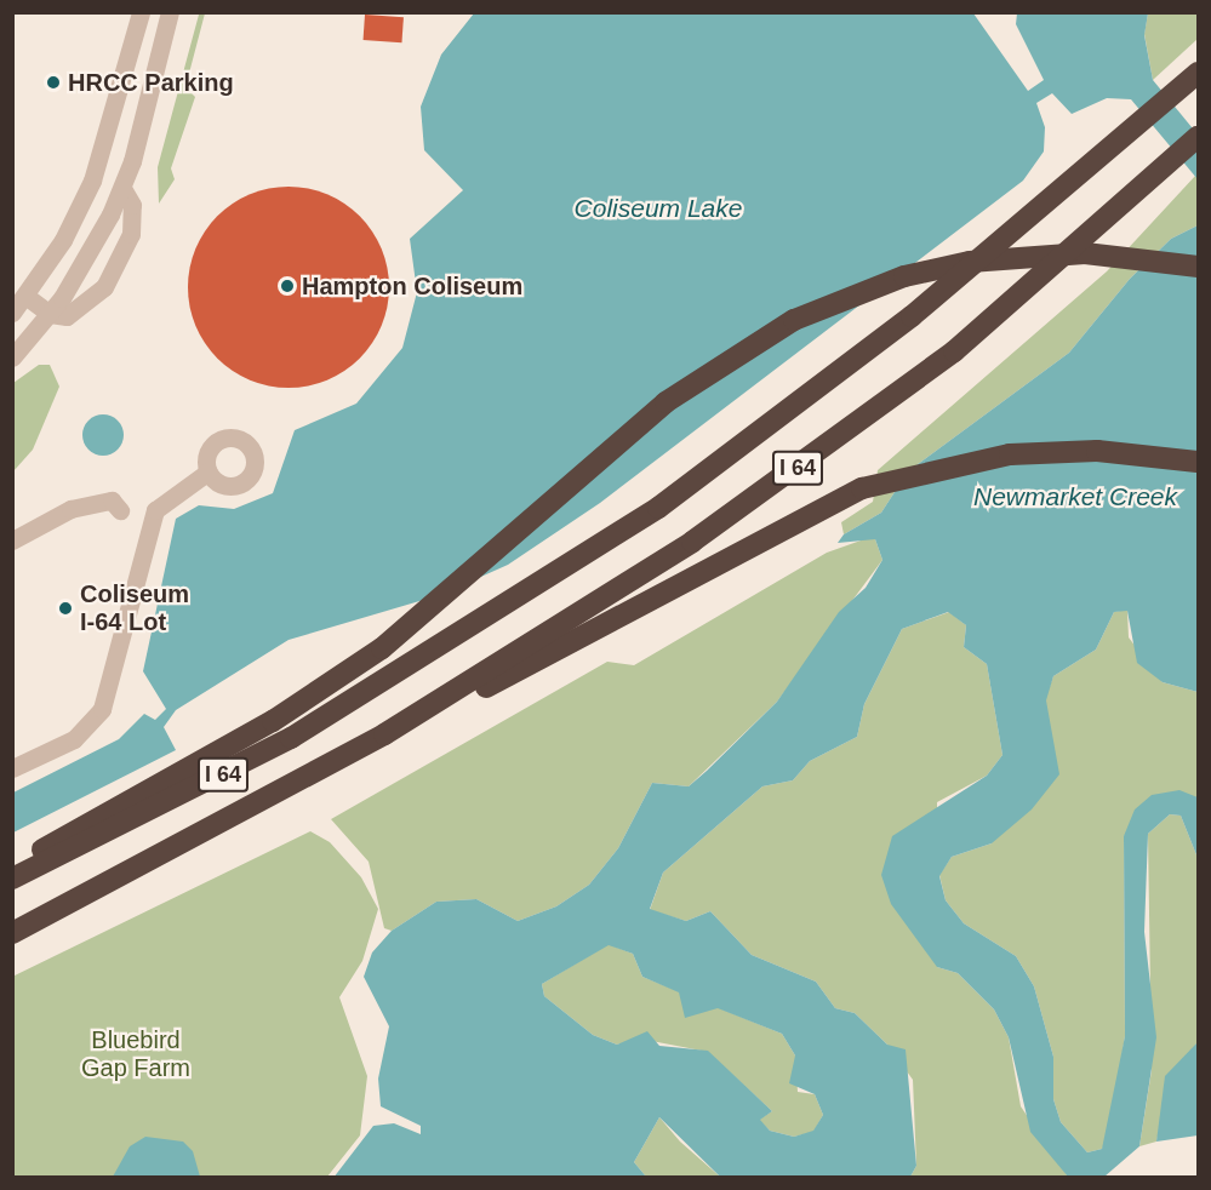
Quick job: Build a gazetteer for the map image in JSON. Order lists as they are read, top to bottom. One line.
{"streets":{"highway":["I 64"]},"water":["Coliseum Lake","Newmarket Creek"],"parks":["Bluebird Gap Farm"],"places":["HRCC Parking","Hampton Coliseum","Coliseum I-64 Lot"]}
